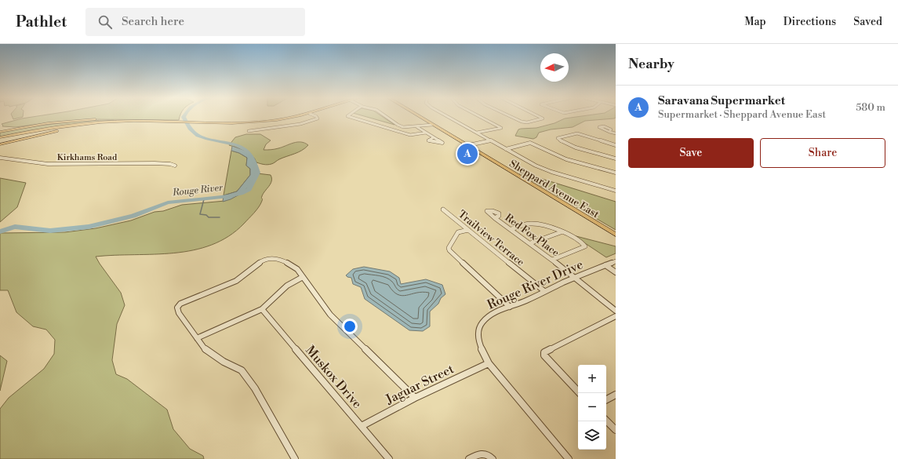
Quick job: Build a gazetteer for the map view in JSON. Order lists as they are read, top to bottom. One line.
{"streets":{"main road":["Sheppard Avenue East"],"street":["Kirkhams Road","Red Fox Place","Trailview Terrace","Rouge River Drive","Muskox Drive","Jaguar Street"]},"crossings":[["Red Fox Place","Rouge River Drive"],["Trailview Terrace","Rouge River Drive"],["Rouge River Drive","Jaguar Street"],["Muskox Drive","Jaguar Street"]],"water":["Rouge River"],"north":"left","page":{"header":"Pathlet","search":"Search here","nav":["Map","Directions","Saved"],"heading":"Nearby","list":[{"mark":"A","name":"Saravana Supermarket","note":"Supermarket · Sheppard Avenue East","value":"580 m"}],"buttons":["Save","Share"],"pins":"A","map_buttons":["+","−"]}}
